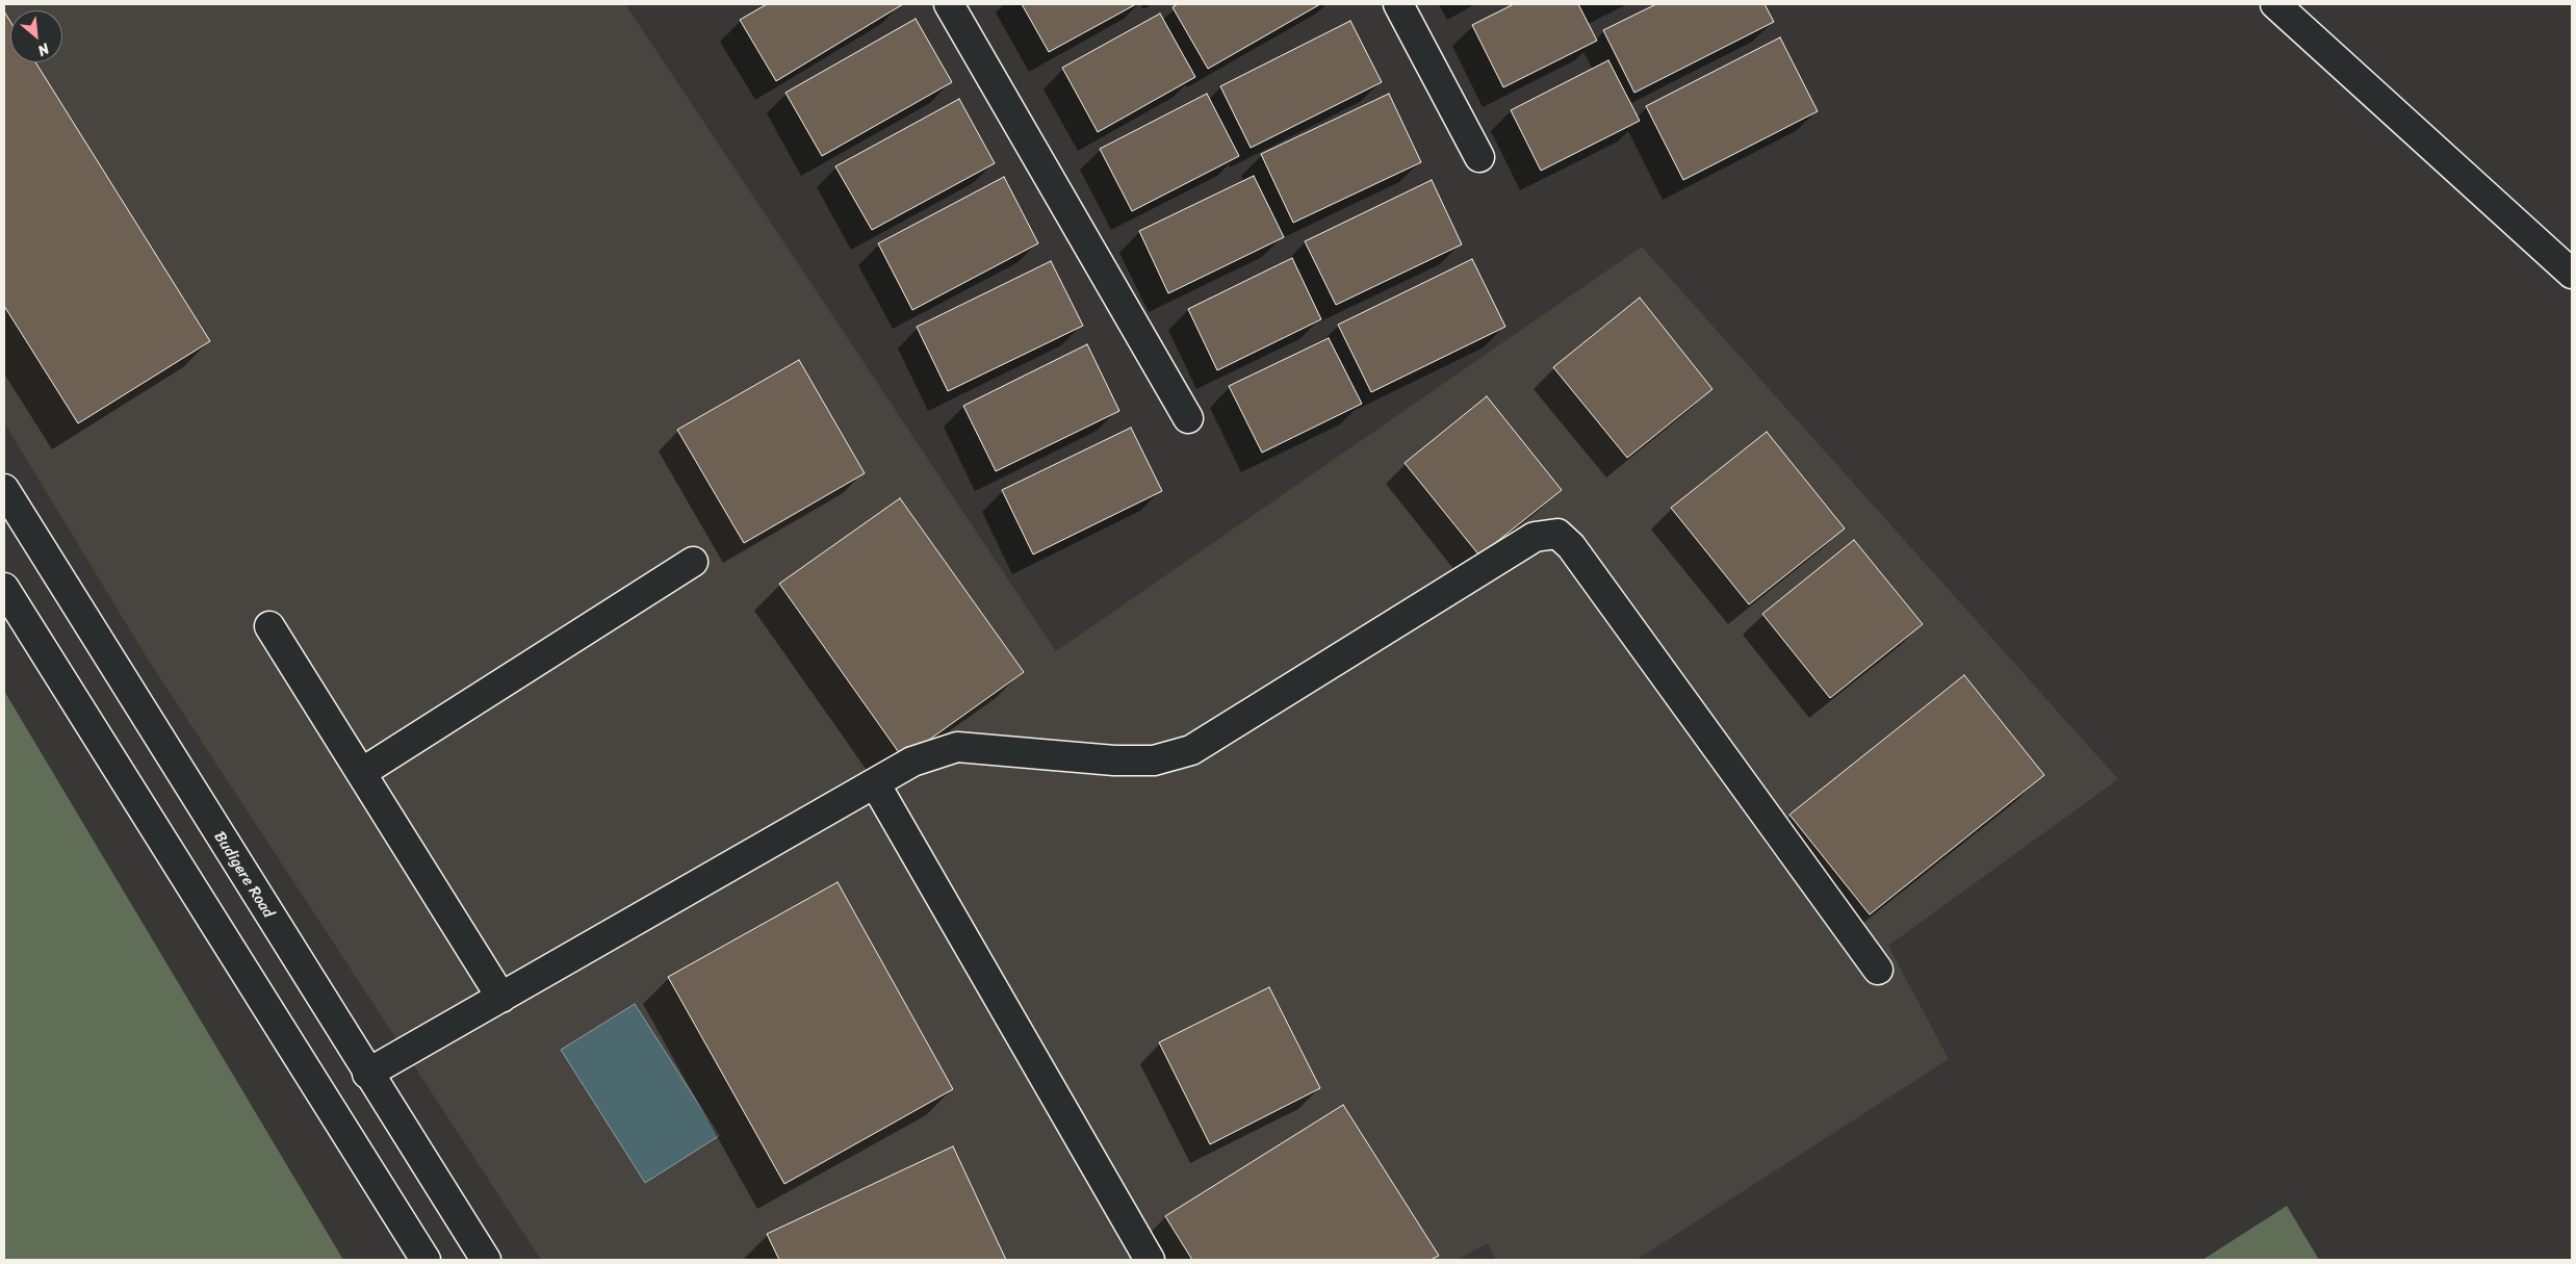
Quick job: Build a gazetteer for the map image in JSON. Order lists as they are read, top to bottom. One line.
{"streets":{"main road":["Budigere Road"]},"north":"bottom right"}
